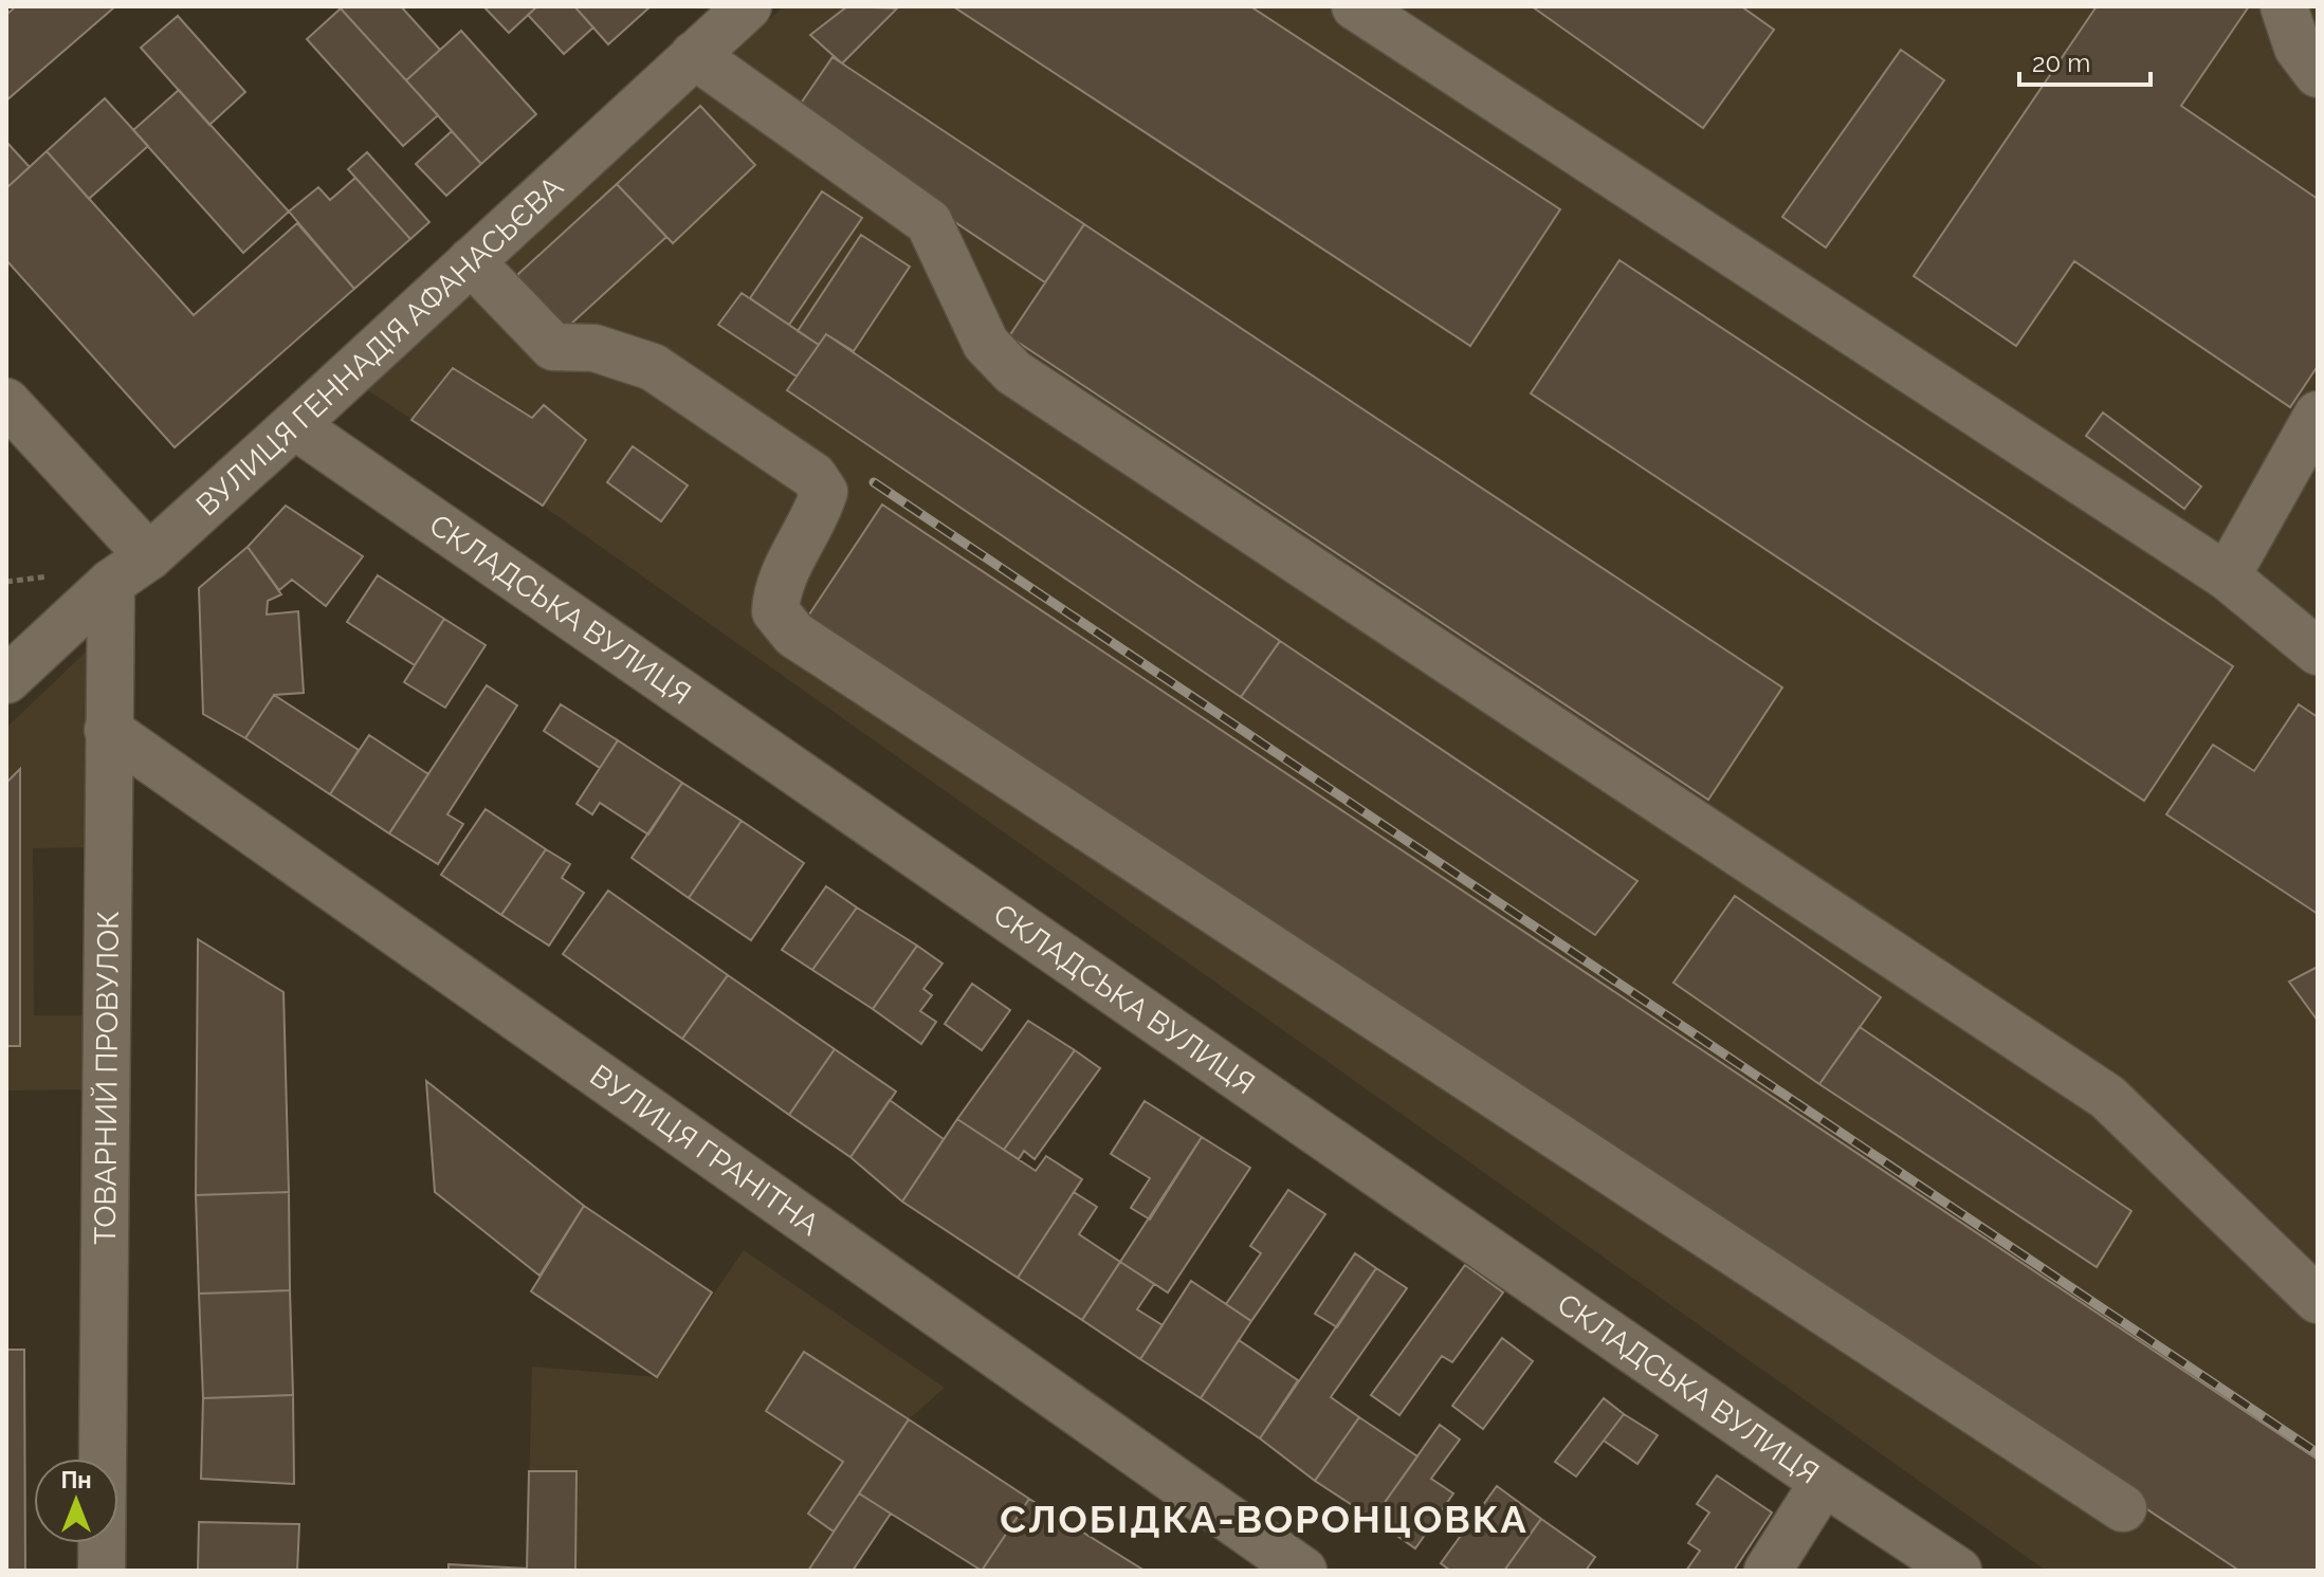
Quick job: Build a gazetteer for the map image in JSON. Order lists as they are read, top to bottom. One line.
{"streets":{"street":["ВУЛИЦЯ ГЕННАДІЯ АФАНАСЬЄВА","СКЛАДСЬКА ВУЛИЦЯ","ТОВАРНИЙ ПРОВУЛОК","ВУЛИЦЯ ГРАНІТНА"]},"crossings":[["ВУЛИЦЯ ГЕННАДІЯ АФАНАСЬЄВА","СКЛАДСЬКА ВУЛИЦЯ"],["ВУЛИЦЯ ГЕННАДІЯ АФАНАСЬЄВА","ТОВАРНИЙ ПРОВУЛОК"],["ТОВАРНИЙ ПРОВУЛОК","ВУЛИЦЯ ГРАНІТНА"]],"districts":["СЛОБІДКА-ВОРОНЦОВКА"],"scale_bar":"20 m","north":"top"}
